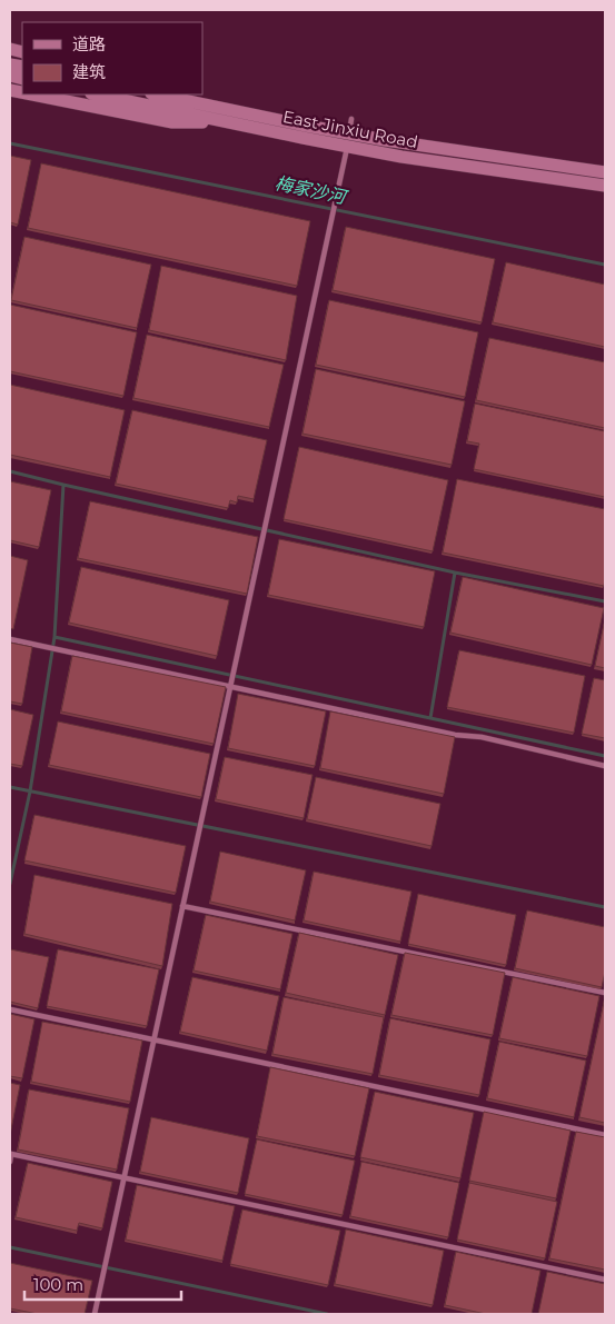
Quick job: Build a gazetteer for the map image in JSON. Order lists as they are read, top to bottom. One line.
{"streets":{"main road":["East Jinxiu Road"]},"water":["梅家沙河"],"legend":["道路","建筑"],"scale_bar":"100 m"}
